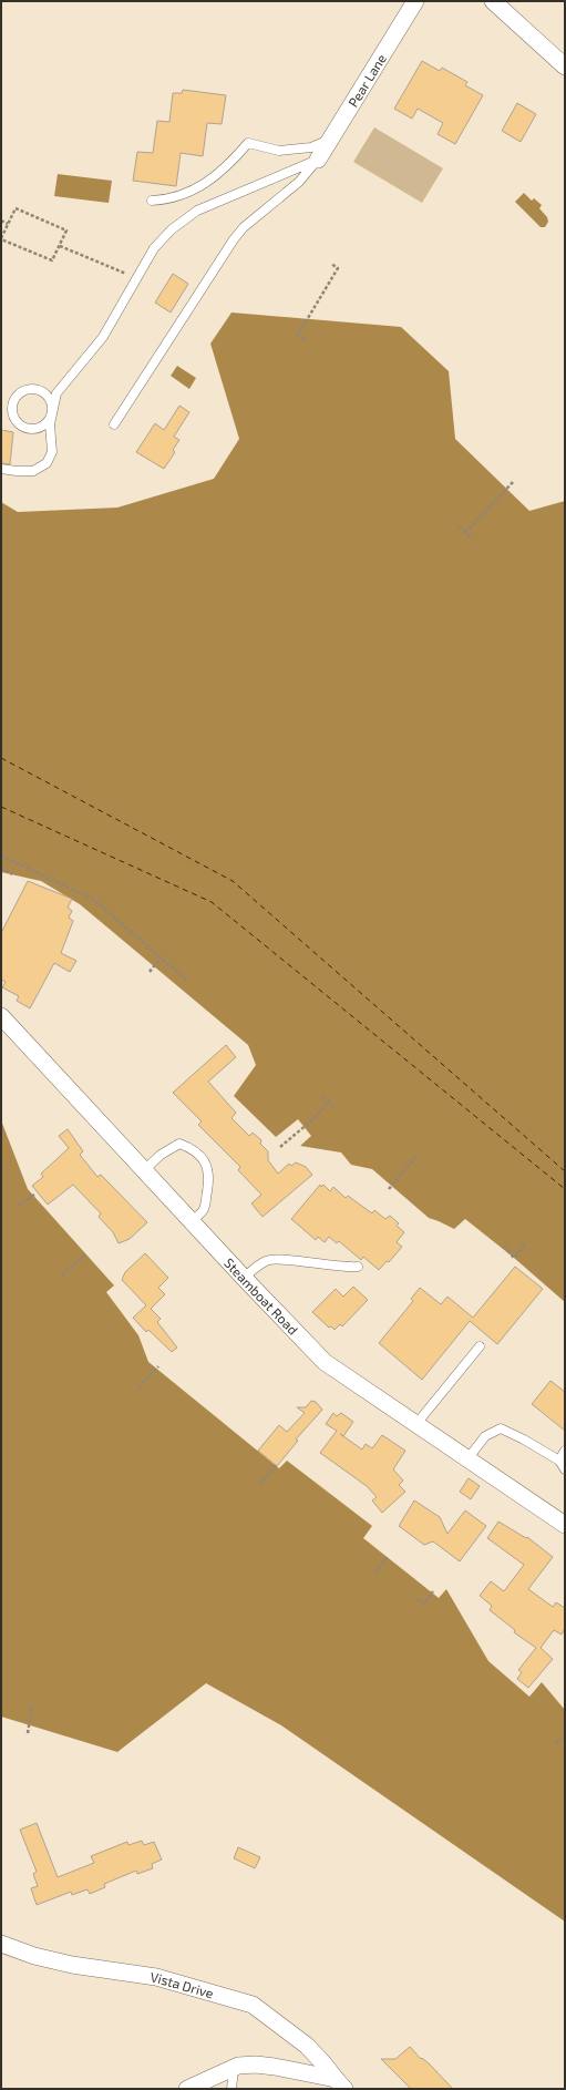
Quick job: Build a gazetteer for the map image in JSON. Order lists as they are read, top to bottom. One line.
{"streets":{"street":["Pear Lane","Steamboat Road","Vista Drive"]}}
